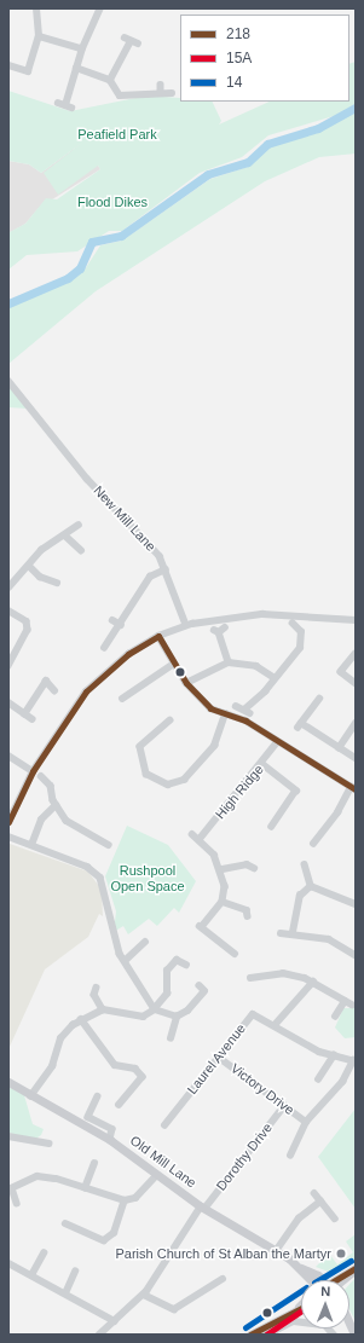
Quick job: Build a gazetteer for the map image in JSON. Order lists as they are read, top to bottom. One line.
{"streets":{"main road":["Old Mill Lane"],"street":["New Mill Lane","High Ridge","Laurel Avenue","Victory Drive","Dorothy Drive"]},"crossings":[["Laurel Avenue","Victory Drive"],["Victory Drive","Dorothy Drive"],["Dorothy Drive","Old Mill Lane"]],"parks":["Peafield Park","Flood Dikes","Rushpool Open Space"],"places":["Parish Church of St Alban the Martyr"],"lines":["transit line 218","transit line 14","transit line 15A"],"legend":["218","15A","14"],"north":"top"}
